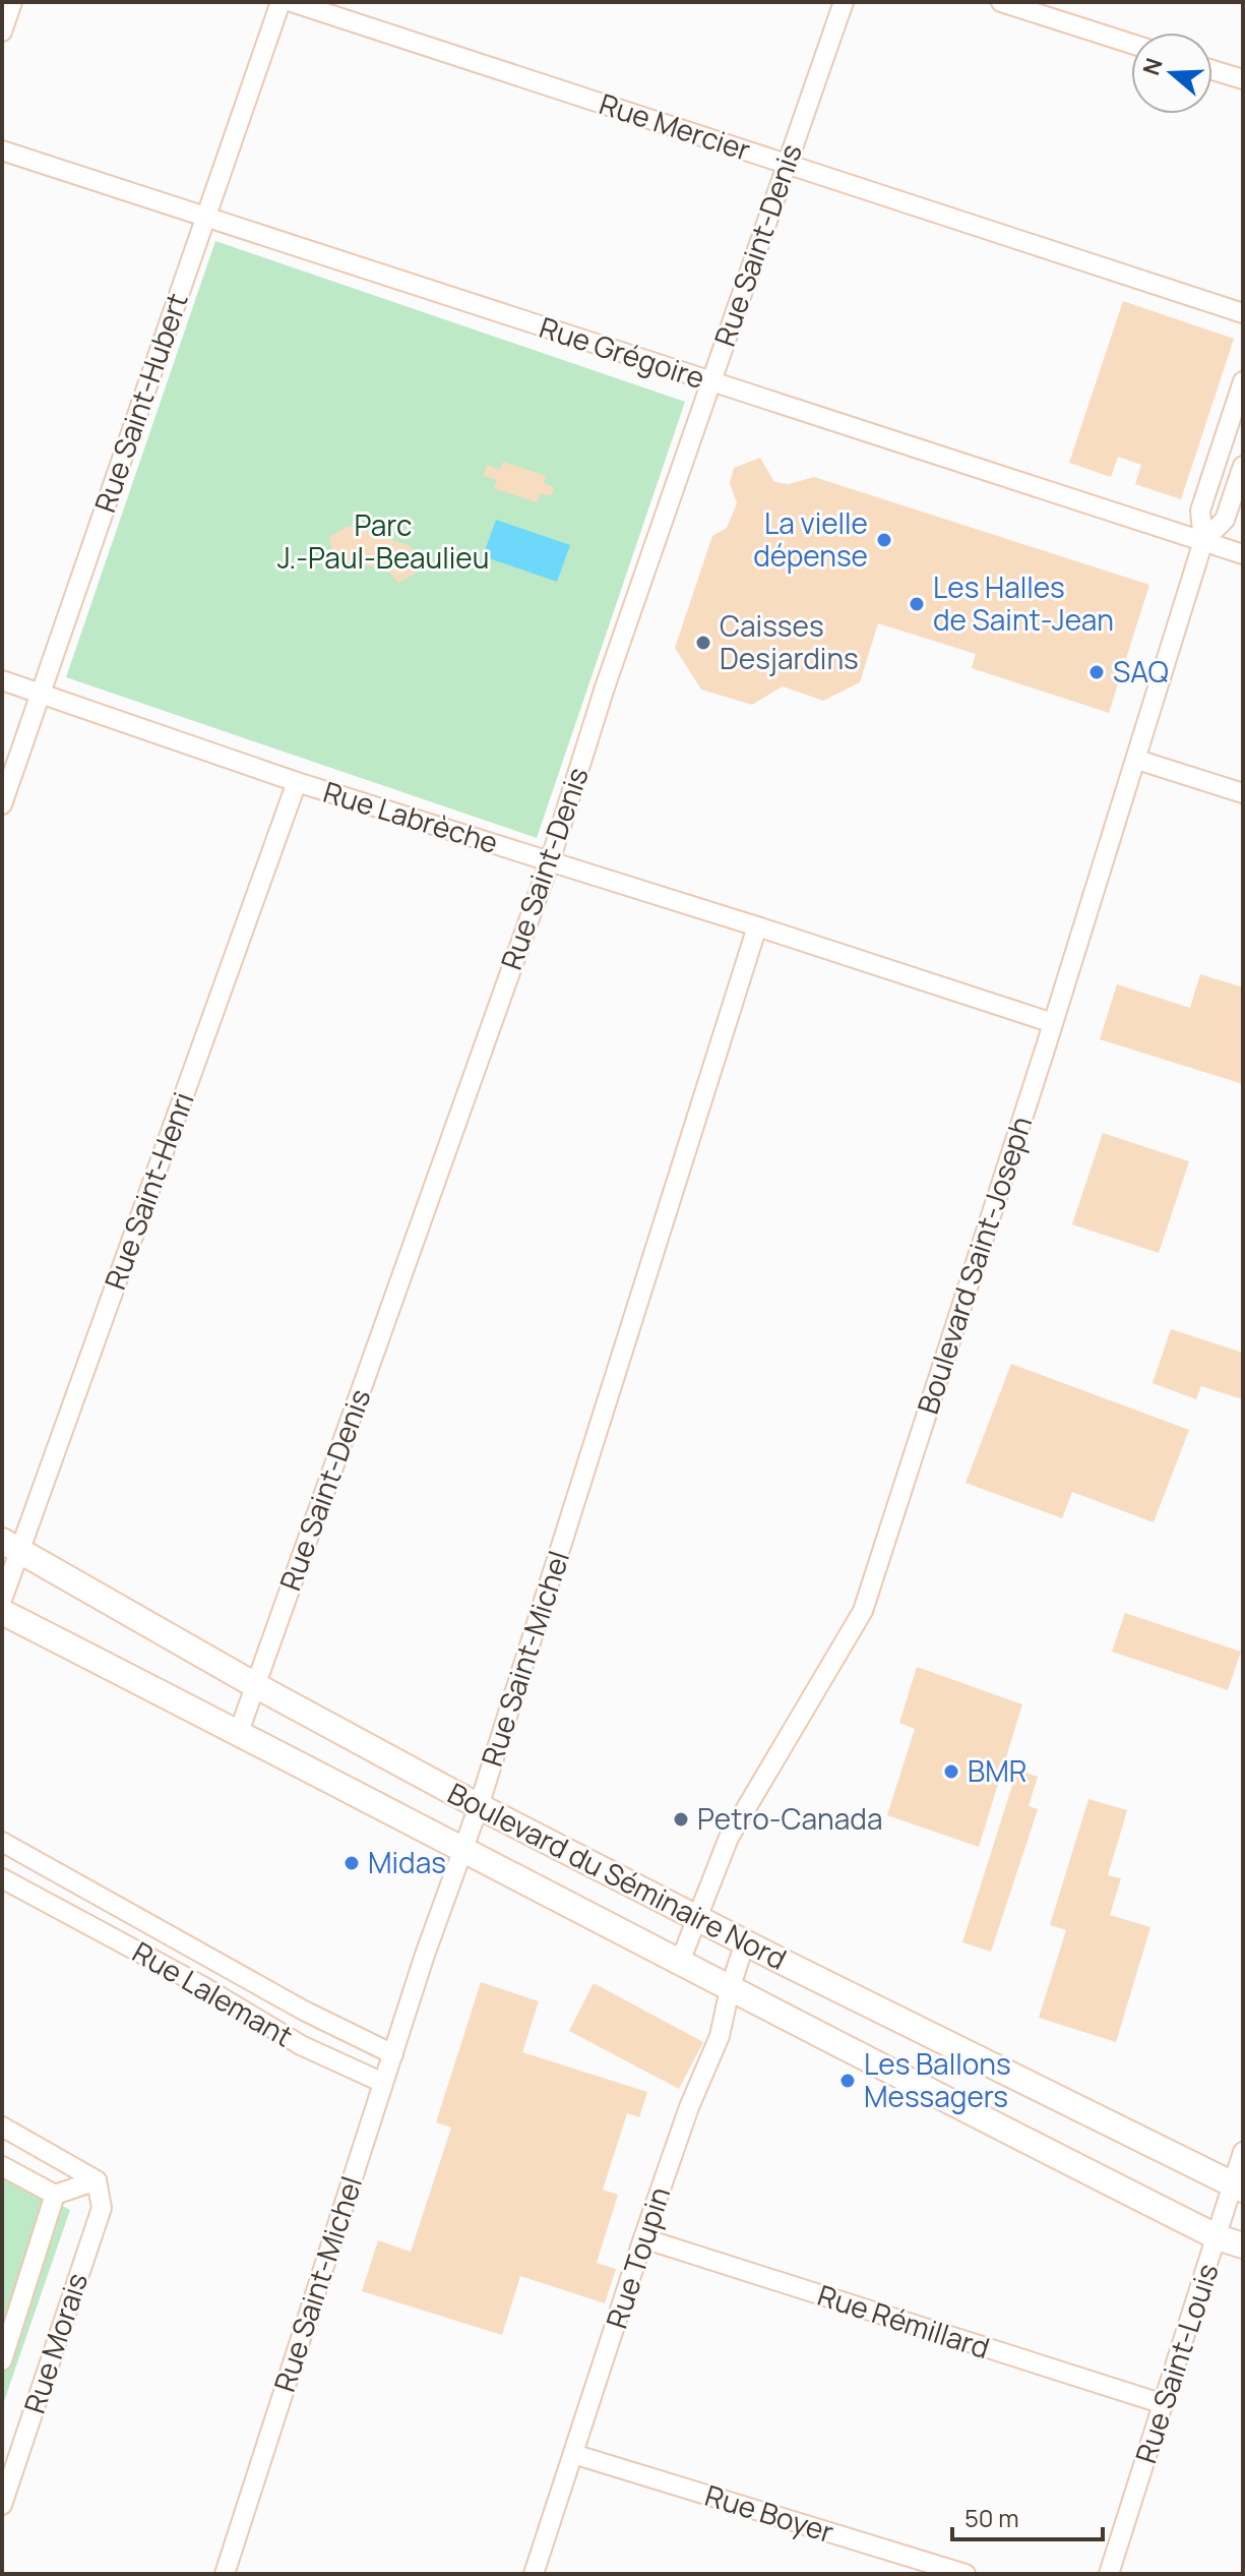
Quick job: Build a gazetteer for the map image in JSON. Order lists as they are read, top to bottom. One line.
{"streets":{"main road":["Boulevard du Séminaire Nord"],"street":["Rue Mercier","Rue Saint-Denis","Rue Grégoire","Rue Saint-Hubert","Rue Labrèche","Rue Saint-Henri","Boulevard Saint-Joseph","Rue Saint-Michel","Rue Lalemant","Rue Toupin","Rue Rémillard","Rue Morais","Rue Saint-Louis","Rue Boyer"]},"crossings":[["Rue Mercier","Rue Saint-Denis"],["Rue Saint-Denis","Rue Grégoire"],["Rue Saint-Denis","Rue Labrèche"],["Rue Saint-Denis","Boulevard du Séminaire Nord"],["Rue Grégoire","Rue Saint-Hubert"],["Rue Grégoire","Boulevard Saint-Joseph"],["Rue Saint-Hubert","Rue Labrèche"],["Rue Labrèche","Rue Saint-Henri"],["Rue Labrèche","Boulevard Saint-Joseph"],["Rue Labrèche","Rue Saint-Michel"],["Rue Saint-Henri","Boulevard du Séminaire Nord"],["Boulevard Saint-Joseph","Boulevard du Séminaire Nord"],["Rue Saint-Michel","Boulevard du Séminaire Nord"],["Rue Saint-Michel","Rue Lalemant"],["Boulevard du Séminaire Nord","Rue Toupin"],["Boulevard du Séminaire Nord","Rue Saint-Louis"],["Rue Toupin","Rue Rémillard"],["Rue Toupin","Rue Boyer"],["Rue Rémillard","Rue Saint-Louis"]],"parks":["Parc J.-Paul-Beaulieu"],"places":["La vielle dépense","Les Halles de Saint-Jean","Caisses Desjardins","SAQ","BMR","Petro-Canada","Midas","Les Ballons Messagers"],"scale_bar":"50 m","north":"left"}
